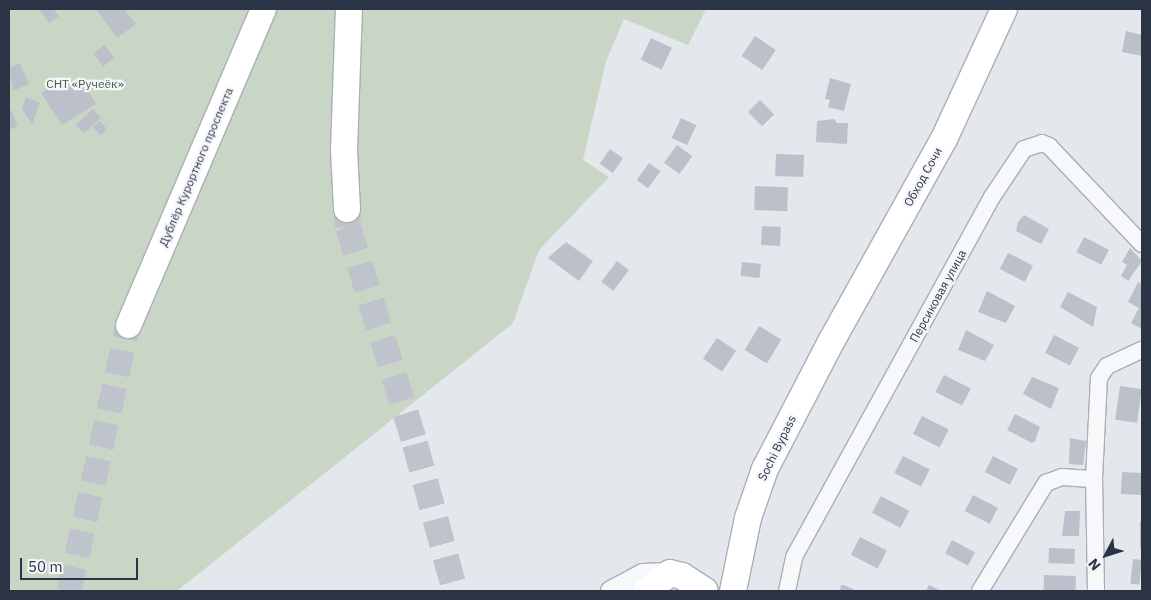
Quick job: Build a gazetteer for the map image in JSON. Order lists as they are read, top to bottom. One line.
{"streets":{"highway":["Обход Сочи"],"main road":["Дублёр Курортного проспекта"],"street":["Персиковая улица"]},"parks":["СНТ «Ручеёк»"],"scale_bar":"50 m","north":"bottom left"}
